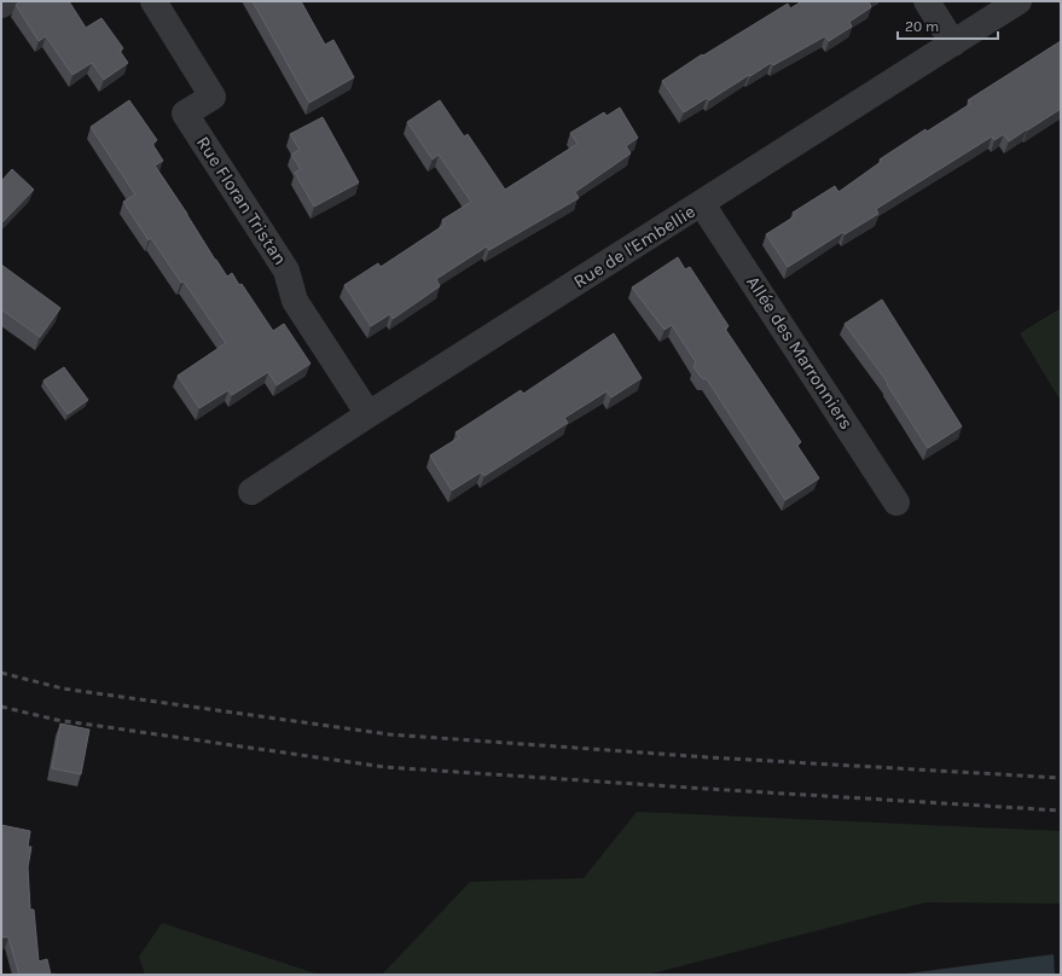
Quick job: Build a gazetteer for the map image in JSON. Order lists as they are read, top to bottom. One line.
{"streets":{"street":["Rue Floran Tristan","Rue de l'Embellie","Allée des Marronniers"]},"crossings":[["Rue Floran Tristan","Rue de l'Embellie"],["Rue de l'Embellie","Allée des Marronniers"]],"scale_bar":"20 m"}
